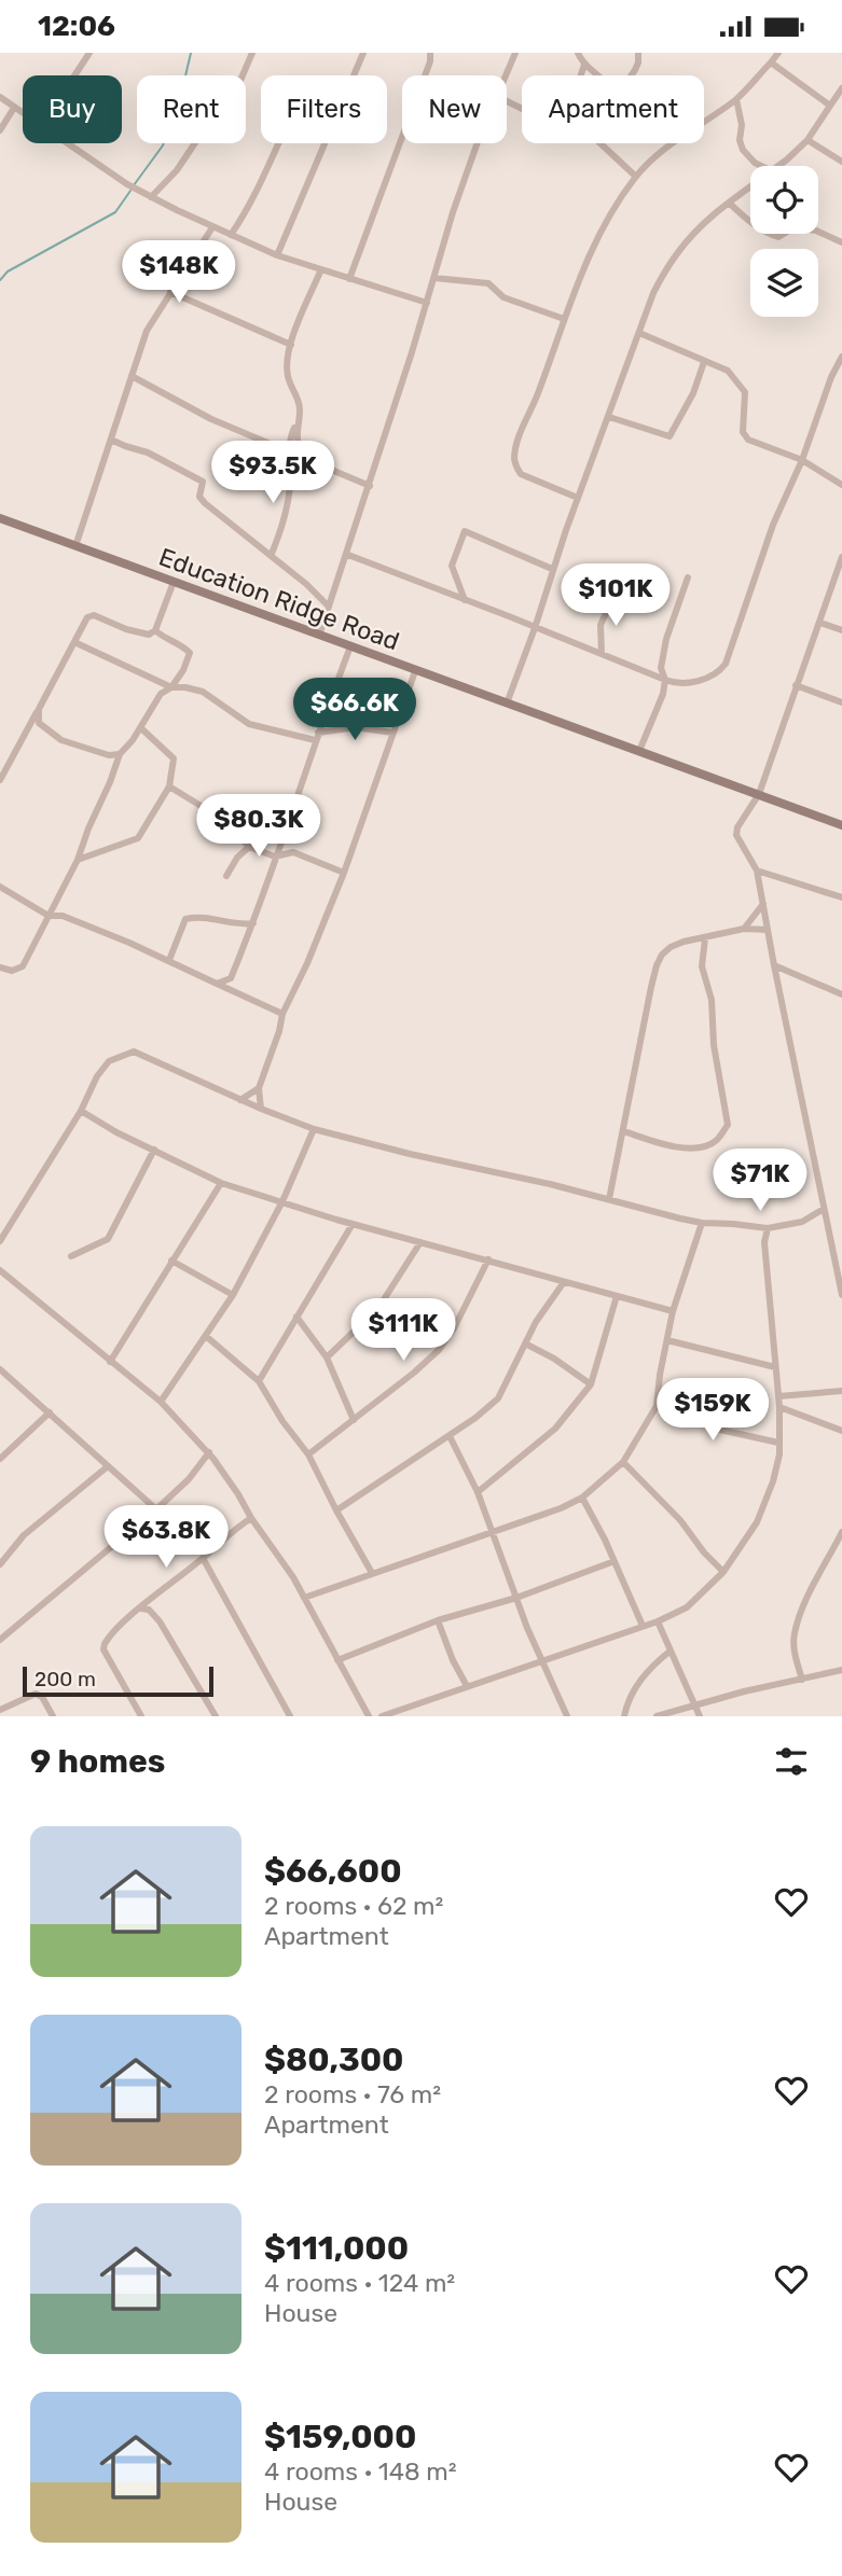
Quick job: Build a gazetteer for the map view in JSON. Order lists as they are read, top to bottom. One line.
{"streets":{"main road":["Education Ridge Road"]},"scale_bar":"200 m","page":{"status":"12:06","chip":["Buy","Rent","Filters","New","Apartment"],"price":["$148K","$93.5K","$101K","$66.6K","$80.3K","$71K","$111K","$159K","$63.8K"],"scale":"200 m","heading":"9 homes","list":[{"name":"$66,600","note":"2 rooms · 62 m² · Apartment"},{"name":"$80,300","note":"2 rooms · 76 m² · Apartment"},{"name":"$111,000","note":"4 rooms · 124 m² · House"},{"name":"$159,000","note":"4 rooms · 148 m² · House"}]}}
